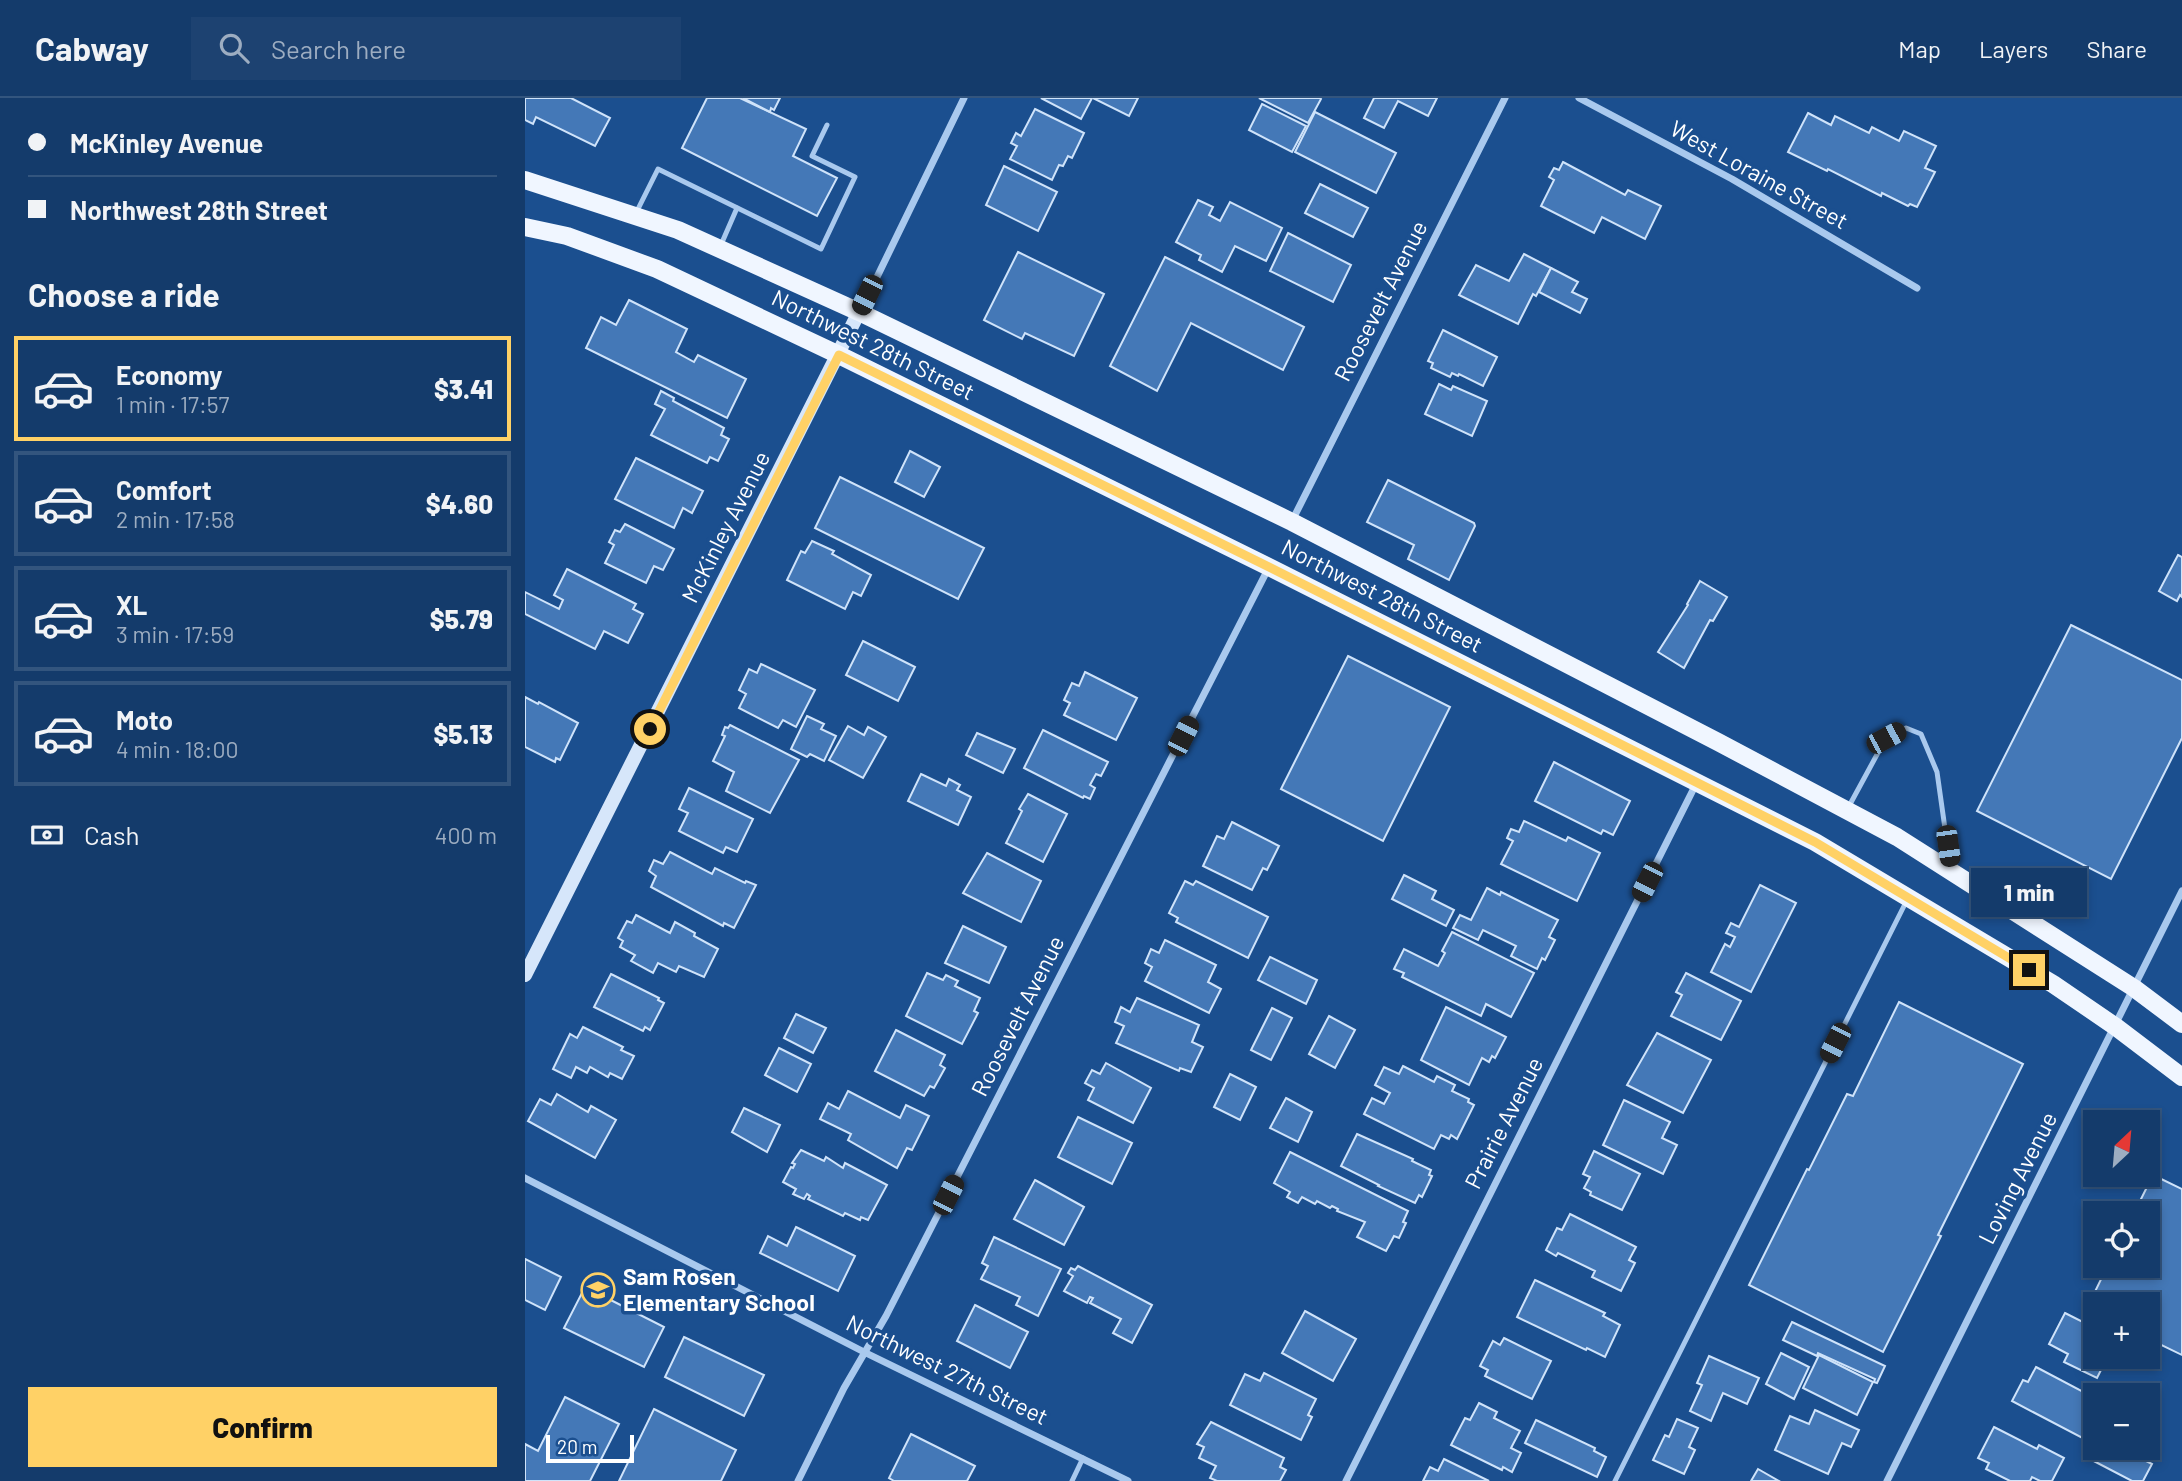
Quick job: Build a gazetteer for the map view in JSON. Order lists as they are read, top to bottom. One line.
{"streets":{"main road":["Northwest 28th Street"],"street":["West Loraine Street","Roosevelt Avenue","McKinley Avenue","Prairie Avenue","Loving Avenue","Northwest 27th Street"]},"crossings":[["Roosevelt Avenue","Northwest 28th Street"],["Roosevelt Avenue","Northwest 27th Street"],["Northwest 28th Street","McKinley Avenue"],["Northwest 28th Street","Prairie Avenue"],["Northwest 28th Street","Loving Avenue"]],"places":{"school or university":["Sam Rosen Elementary School"]},"scale_bar":"20 m","north":"top right","page":{"header":"Cabway","search":"Search here","nav":["Map","Layers","Share"],"banner":["McKinley Avenue","Northwest 28th Street"],"heading":"Choose a ride","list":[{"name":"Economy","note":"1 min · 17:57","value":"$3.41"},{"name":"Comfort","note":"2 min · 17:58","value":"$4.60"},{"name":"XL","note":"3 min · 17:59","value":"$5.79"},{"name":"Moto","note":"4 min · 18:00","value":"$5.13"}],"pay":["Cash","400 m"],"bubble":"1 min","map_buttons":["+","−"],"buttons":"Confirm","scale":"20 m"}}
